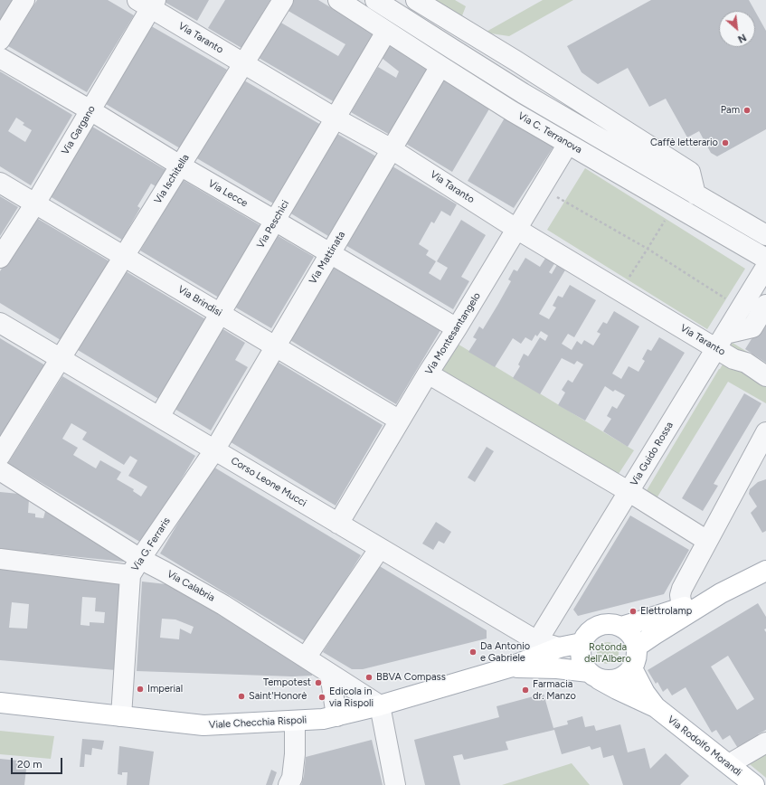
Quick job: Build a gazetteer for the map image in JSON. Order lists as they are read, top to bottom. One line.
{"streets":{"main road":["Viale Checchia Rispoli","Via Rodolfo Morandi"],"street":["Via Taranto","Via Gargano","Via C. Terranova","Via Ischitella","Via Lecce","Via Peschici","Via Mattinata","Via Brindisi","Via Montesantangelo","Via Guido Rossa","Corso Leone Mucci","Via G. Ferraris","Via Calabria"]},"crossings":[["Via Taranto","Via Gargano"],["Via Taranto","Via Ischitella"],["Via Taranto","Via Peschici"],["Via Taranto","Via Mattinata"],["Via Taranto","Via Montesantangelo"],["Via Taranto","Via Guido Rossa"],["Via Gargano","Via Lecce"],["Via Gargano","Via Brindisi"],["Via C. Terranova","Via Peschici"],["Via C. Terranova","Via Mattinata"],["Via C. Terranova","Via Montesantangelo"],["Via Ischitella","Via Lecce"],["Via Ischitella","Via Brindisi"],["Via Ischitella","Corso Leone Mucci"],["Via Lecce","Via Peschici"],["Via Lecce","Via Mattinata"],["Via Lecce","Via Montesantangelo"],["Via Peschici","Via Brindisi"],["Via Peschici","Corso Leone Mucci"],["Via Mattinata","Via Brindisi"],["Via Mattinata","Corso Leone Mucci"],["Via Mattinata","Via G. Ferraris"],["Via Brindisi","Via Montesantangelo"],["Via Montesantangelo","Corso Leone Mucci"],["Via Guido Rossa","Corso Leone Mucci"],["Corso Leone Mucci","Via G. Ferraris"],["Corso Leone Mucci","Viale Checchia Rispoli"],["Via G. Ferraris","Via Calabria"],["Via G. Ferraris","Viale Checchia Rispoli"],["Via Calabria","Viale Checchia Rispoli"],["Viale Checchia Rispoli","Via Rodolfo Morandi"]],"parks":["Rotonda dell'Albero"],"places":["Pam","Caffè letterario","Elettrolamp","Da Antonio e Gabriele","BBVA Compass","Tempotest","Imperial","Farmacia dr. Manzo","Saint'Honorè","Edicola in via Rispoli"],"scale_bar":"20 m","north":"bottom right"}
